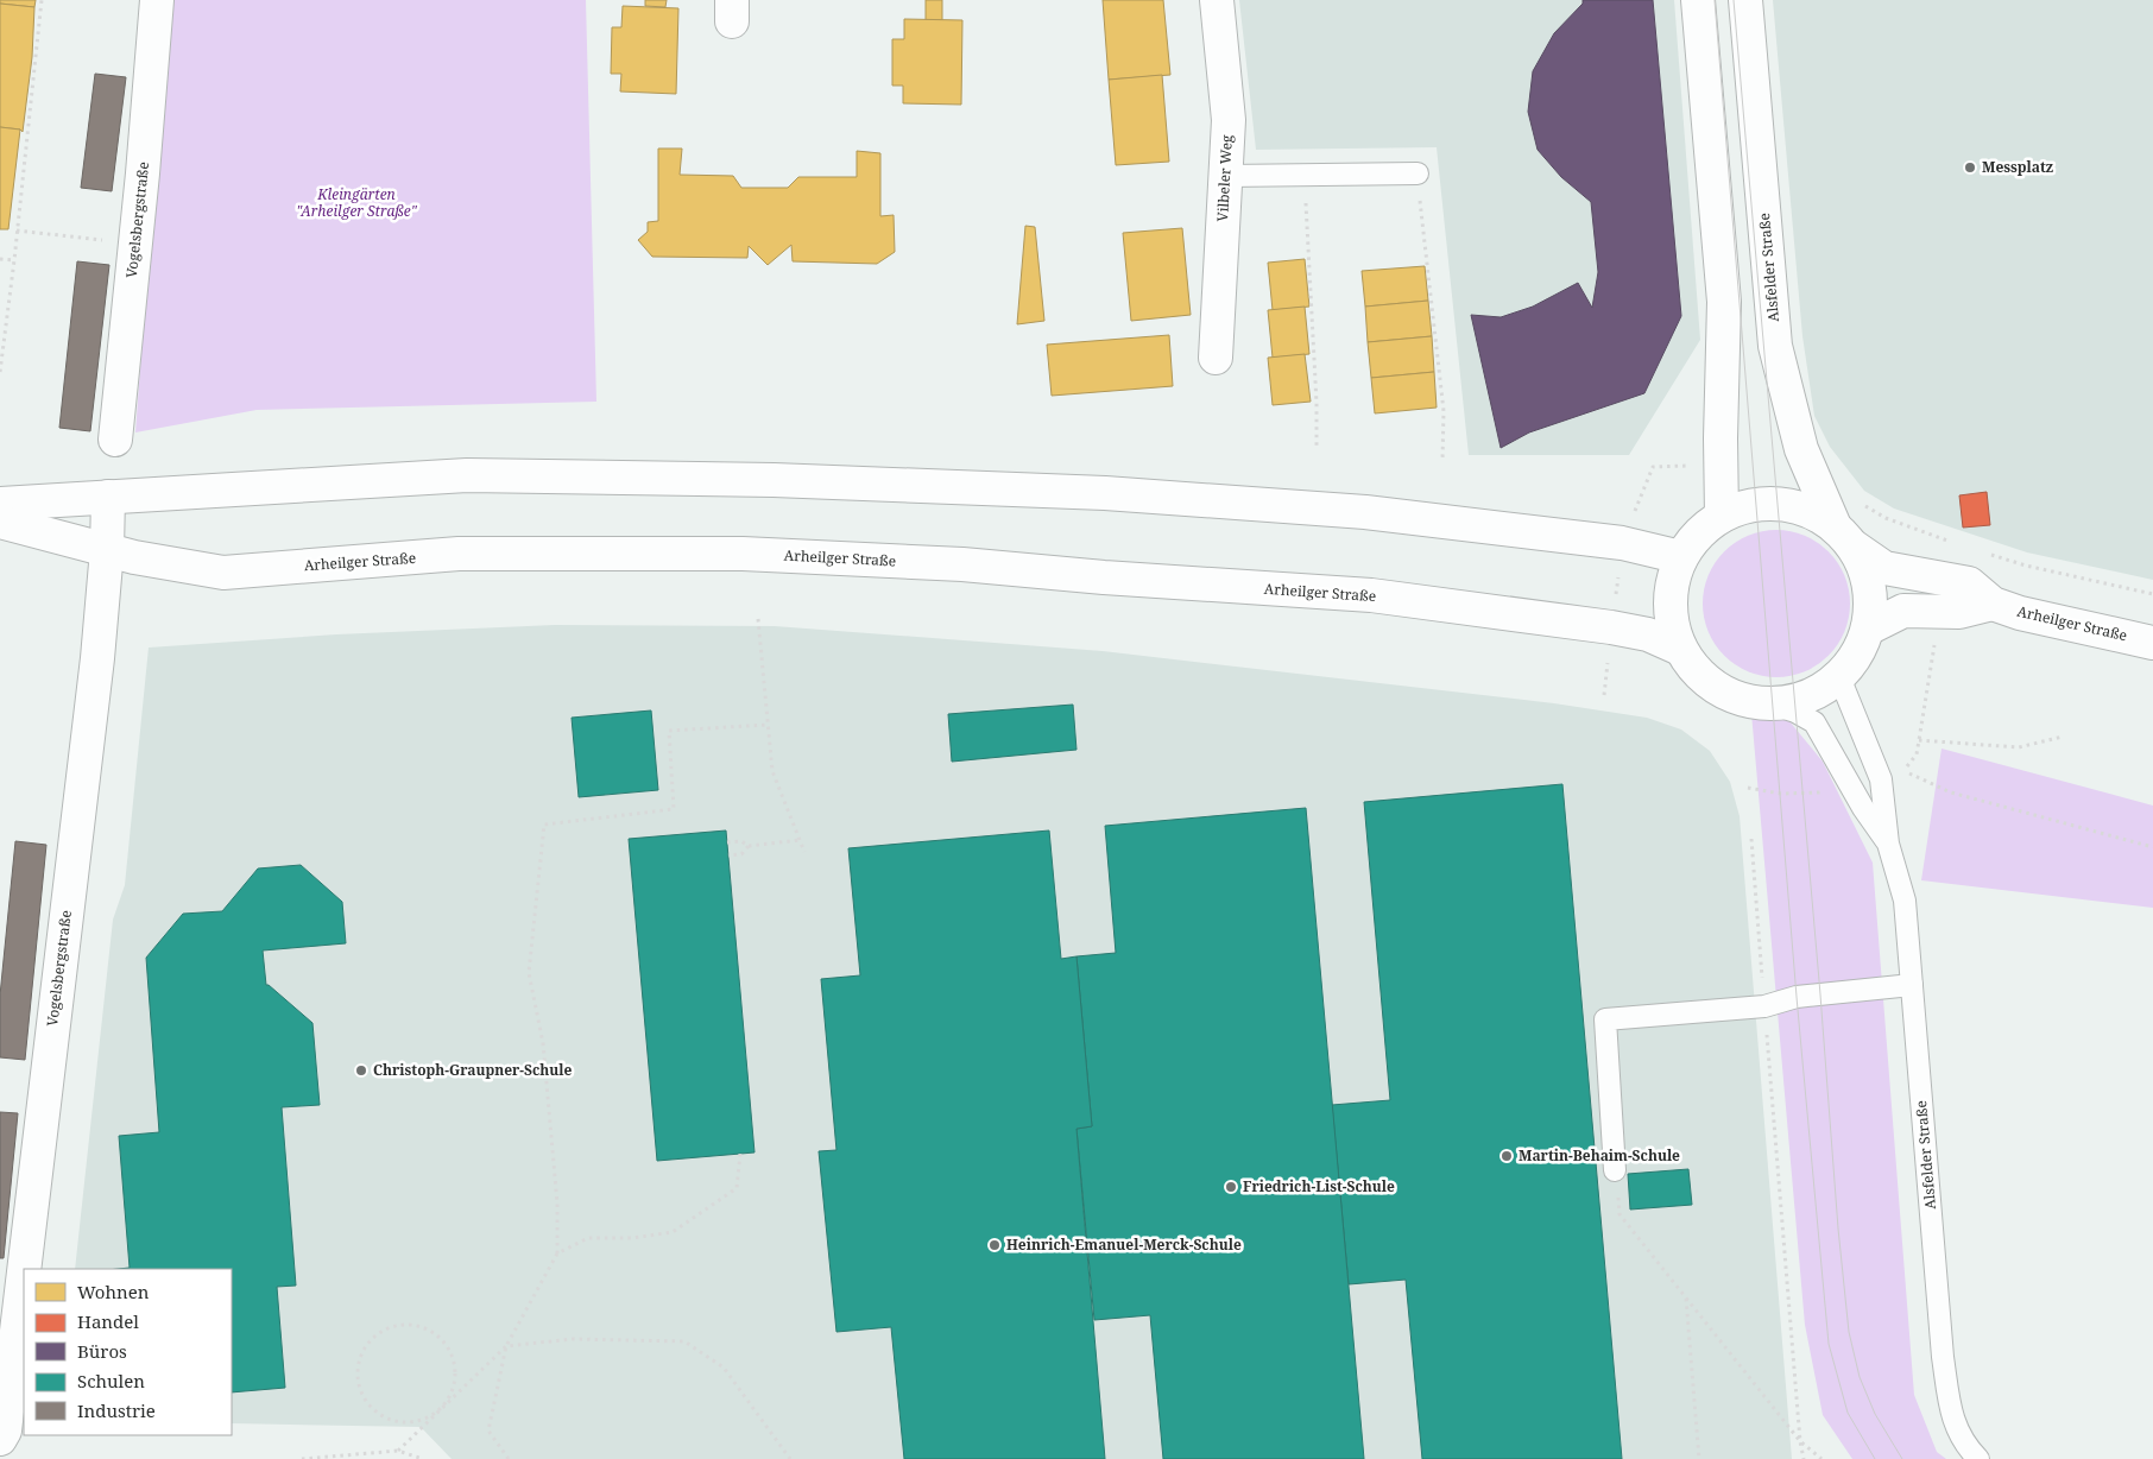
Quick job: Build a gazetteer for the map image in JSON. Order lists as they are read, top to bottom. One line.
{"streets":{"street":["Vilbeler Weg","Vogelsbergstraße","Alsfelder Straße","Arheilger Straße"]},"crossings":[["Vogelsbergstraße","Arheilger Straße"],["Alsfelder Straße","Arheilger Straße"]],"parks":["Kleingärten \"Arheilger Straße\""],"places":["Messplatz","Christoph-Graupner-Schule","Martin-Behaim-Schule","Friedrich-List-Schule","Heinrich-Emanuel-Merck-Schule"],"legend":["Wohnen","Handel","Büros","Schulen","Industrie"]}
